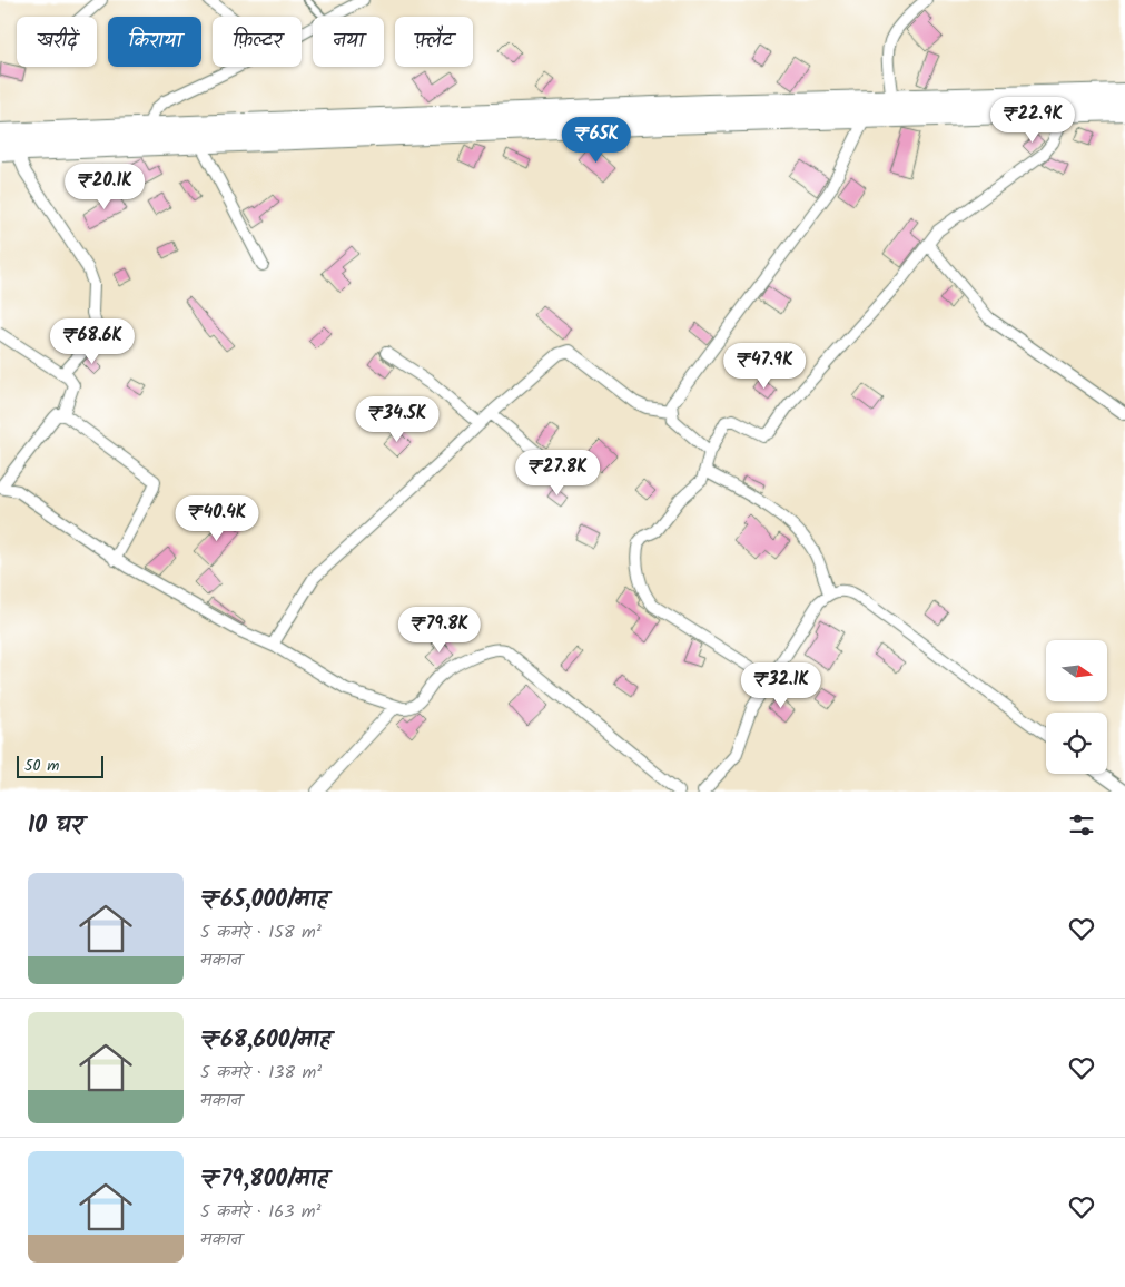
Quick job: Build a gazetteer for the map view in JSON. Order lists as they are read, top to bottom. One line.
{"scale_bar":"50 m","north":"right","page":{"chip":["खरीदें","किराया","फ़िल्टर","नया","फ़्लैट"],"price":["₹22.9K","₹65K","₹20.1K","₹68.6K","₹47.9K","₹34.5K","₹27.8K","₹40.4K","₹79.8K","₹32.1K"],"scale":"50 m","heading":"10 घर","list":[{"name":"₹65,000/माह","note":"5 कमरे · 158 m² · मकान"},{"name":"₹68,600/माह","note":"5 कमरे · 138 m² · मकान"},{"name":"₹79,800/माह","note":"5 कमरे · 163 m² · मकान"}]}}
